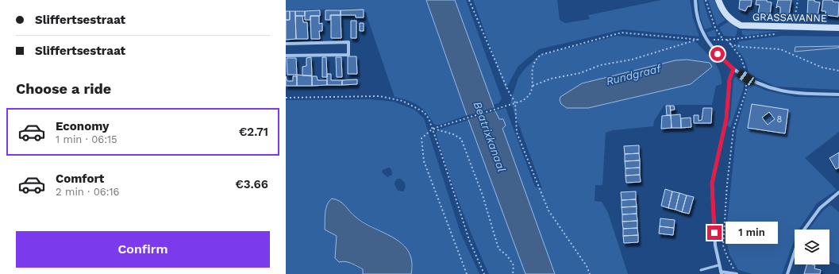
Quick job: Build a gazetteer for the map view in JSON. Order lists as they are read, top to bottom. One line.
{"streets":{"street":["GRASSAVANNE"]},"water":["Rundgraaf","Beatrixkanaal"],"house_numbers":["8"],"page":{"banner":["Sliffertsestraat","Sliffertsestraat"],"heading":"Choose a ride","list":[{"name":"Economy","note":"1 min · 06:15","value":"€2.71"},{"name":"Comfort","note":"2 min · 06:16","value":"€3.66"}],"bubble":"1 min","buttons":"Confirm"}}
